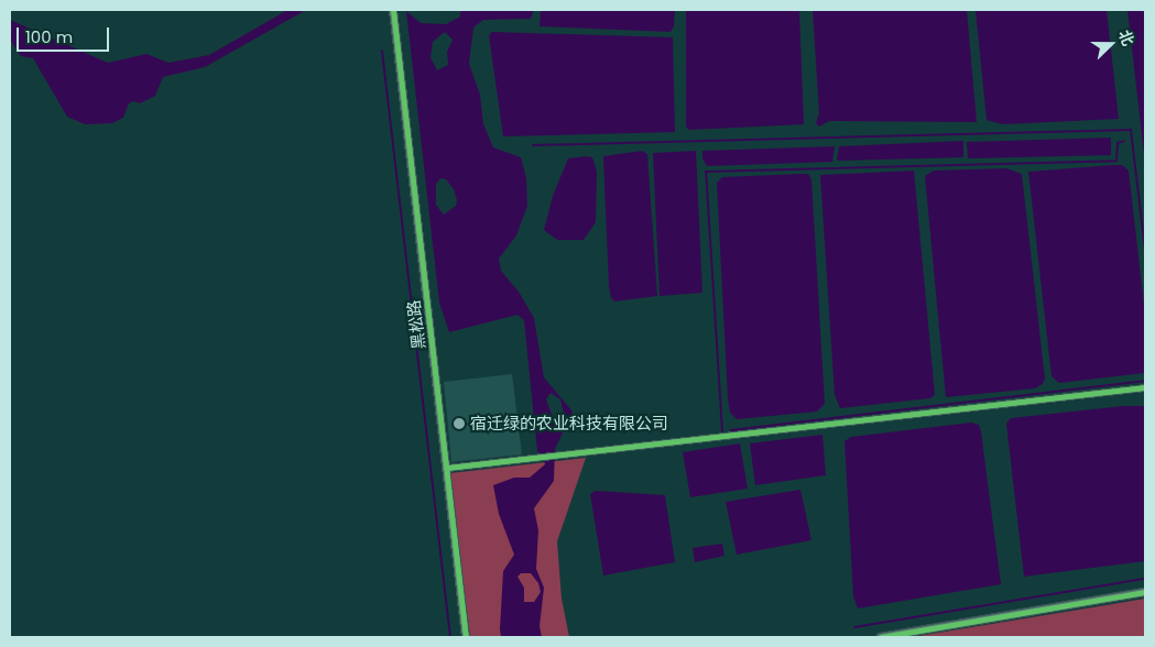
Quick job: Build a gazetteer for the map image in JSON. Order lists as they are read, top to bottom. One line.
{"streets":{"street":["黑松路"]},"places":["宿迁绿的农业科技有限公司"],"scale_bar":"100 m","north":"right"}
